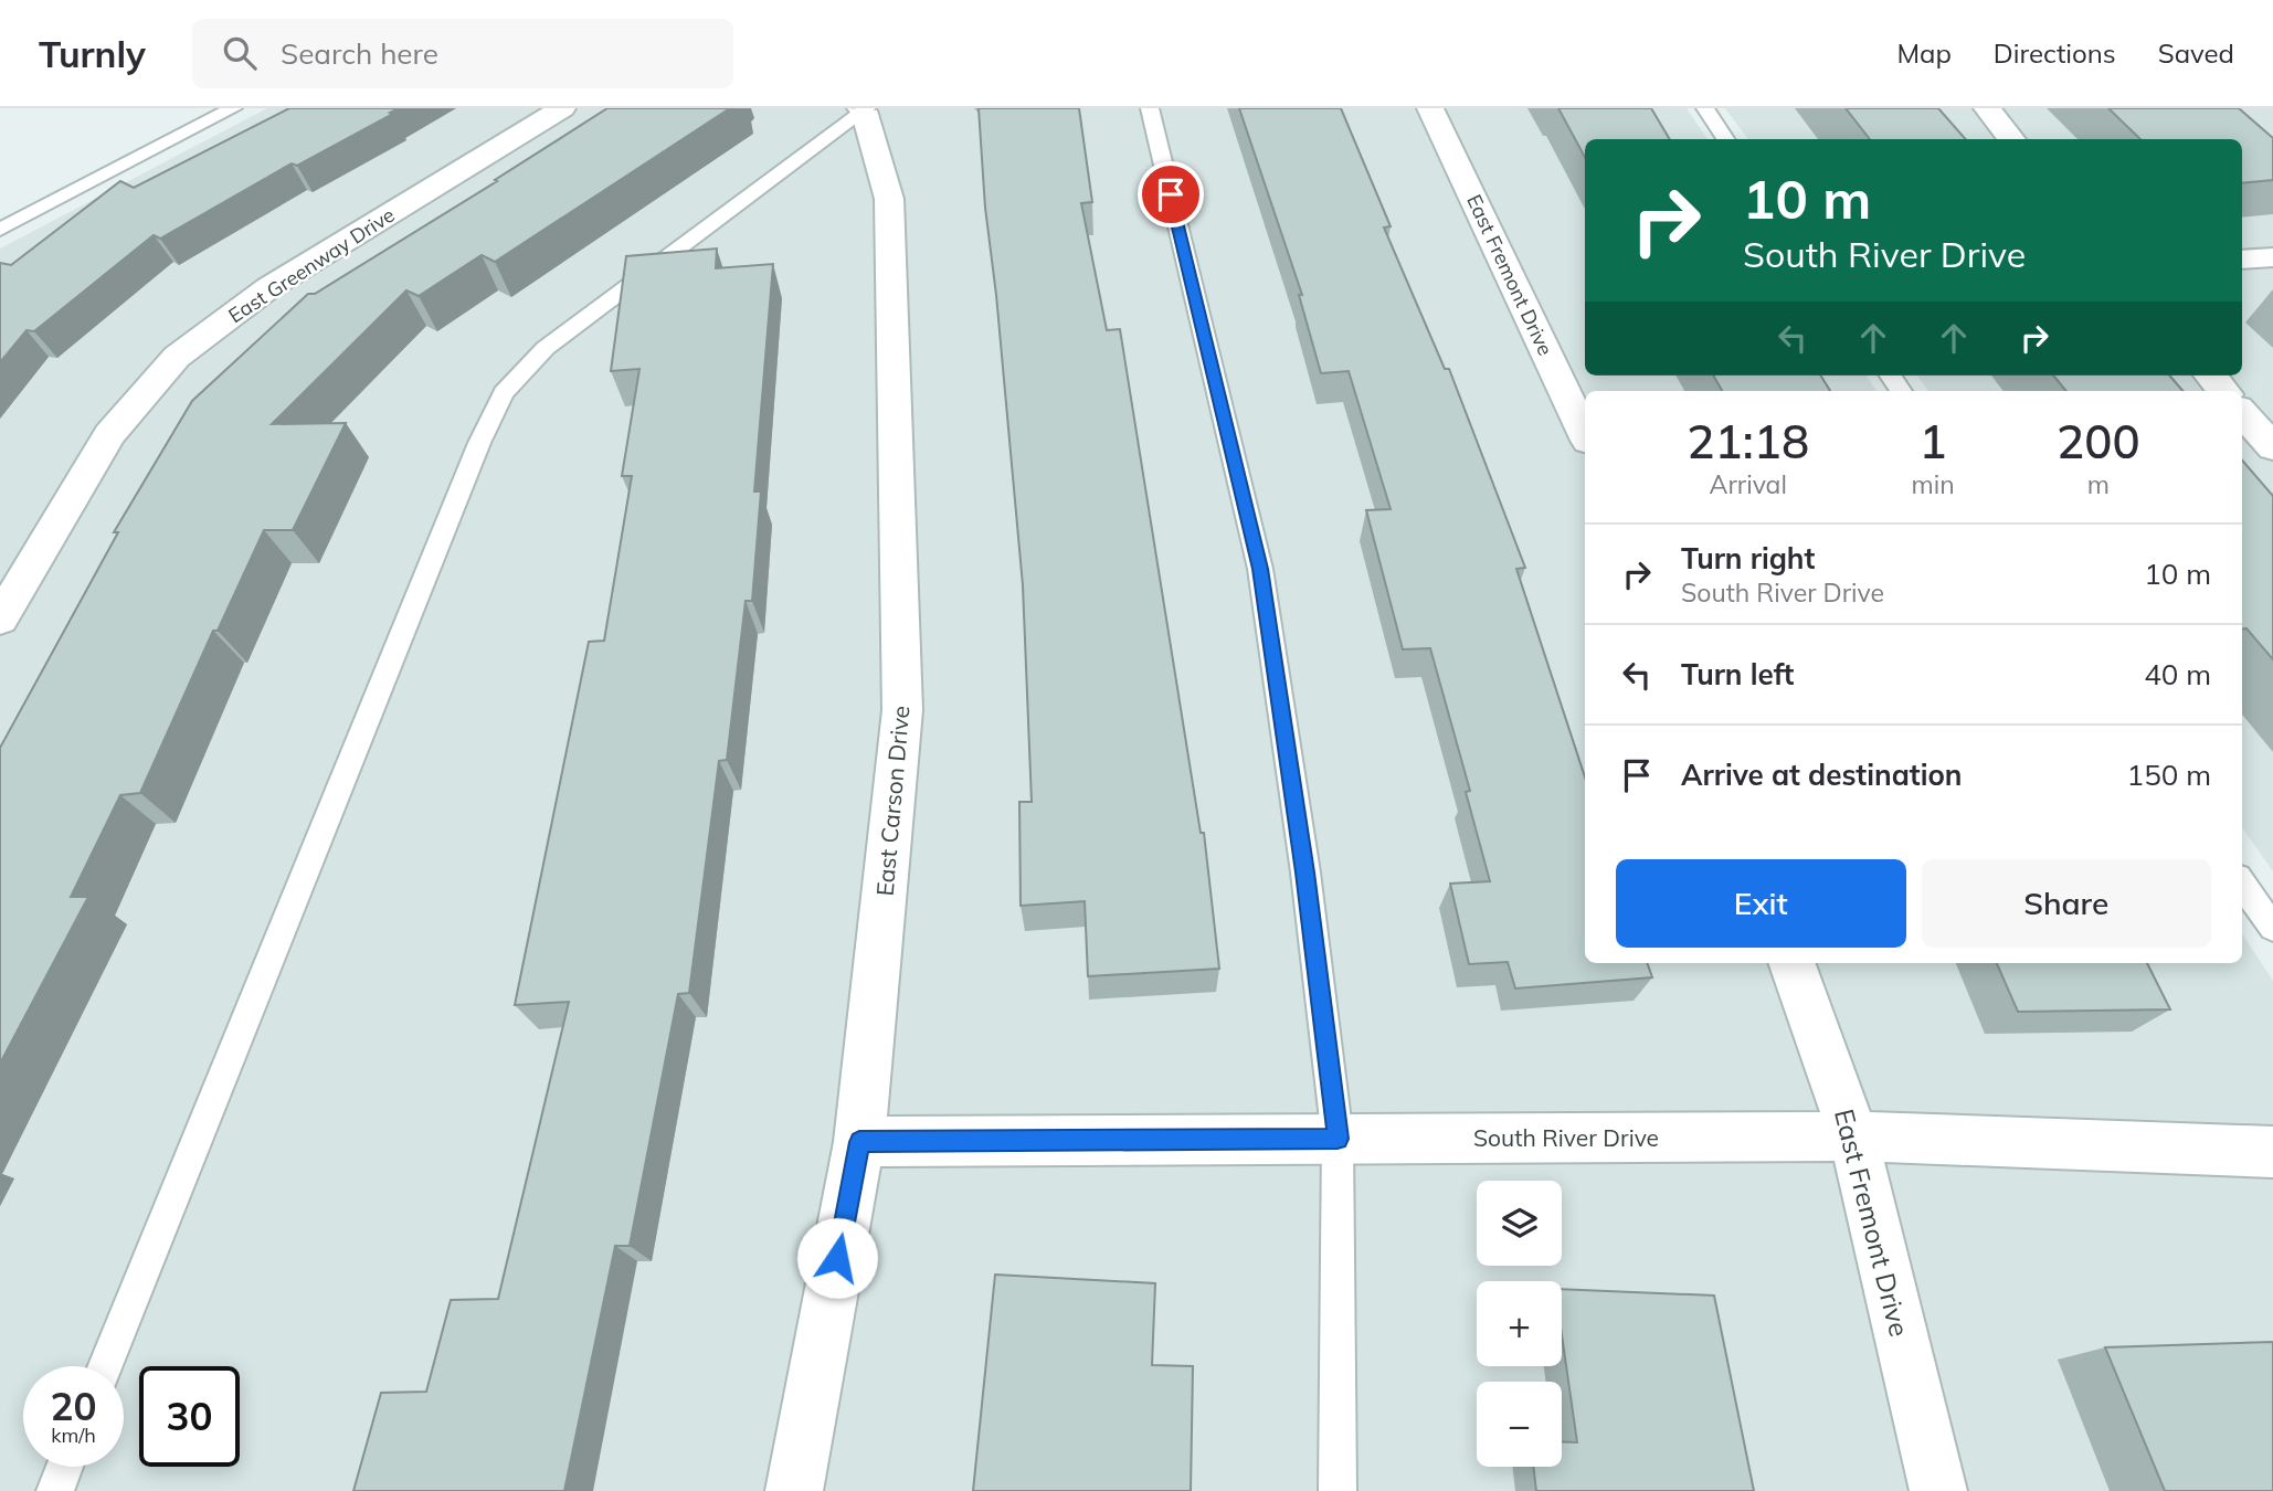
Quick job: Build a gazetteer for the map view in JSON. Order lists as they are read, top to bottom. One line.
{"streets":{"street":["East Greenway Drive","East Fremont Drive","East Carson Drive","South River Drive"]},"crossings":[["East Fremont Drive","South River Drive"],["East Carson Drive","South River Drive"]],"page":{"header":"Turnly","search":"Search here","nav":["Map","Directions","Saved"],"turn":["10 m","South River Drive"],"eta":["21:18","Arrival","1","min","200","m"],"list":[{"name":"Turn right","note":"South River Drive","value":"10 m"},{"name":"Turn left","value":"40 m"},{"name":"Arrive at destination","value":"150 m"}],"buttons":["Exit","Share"],"map_buttons":["+","−"],"speed":"20 km/h","limit":"30"}}
